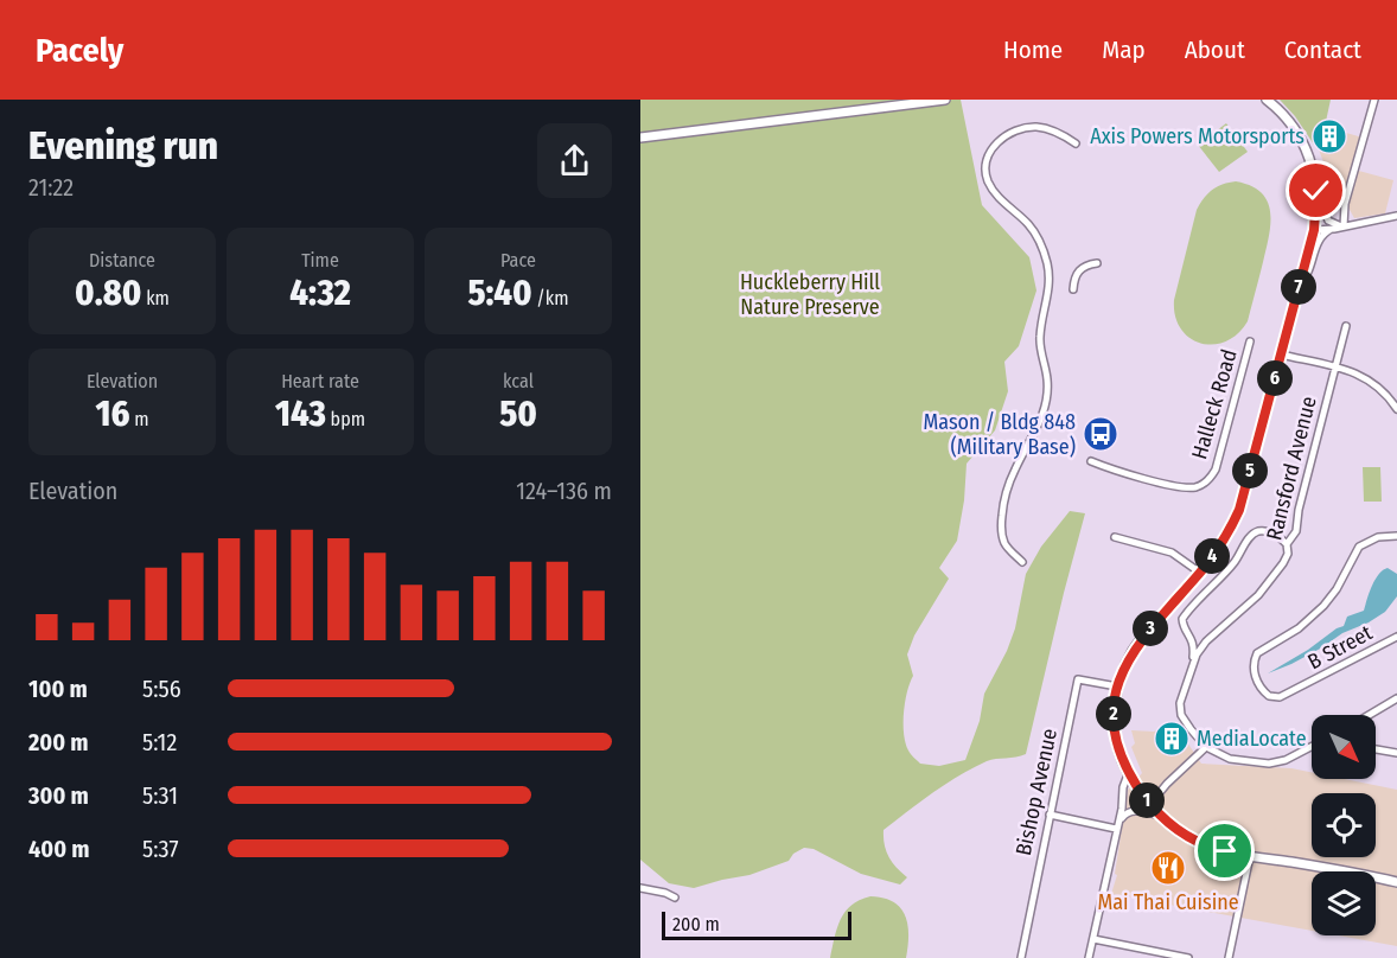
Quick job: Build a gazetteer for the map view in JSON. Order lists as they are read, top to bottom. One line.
{"streets":{"street":["Halleck Road","Ransford Avenue","B Street","Bishop Avenue"]},"parks":["Huckleberry Hill Nature Preserve"],"places":{"building":["Axis Powers Motorsports","MediaLocate"],"bus stop":["Mason / Bldg 848 (Military Base)"],"restaurant":["Mai Thai Cuisine"]},"scale_bar":"200 m","north":"bottom right","page":{"header":"Pacely","nav":["Home","Map","About","Contact"],"heading":["Evening run","21:22"],"stats":[["Distance","0.80 km"],["Time","4:32"],["Pace","5:40 /km"],["Elevation","16 m"],["Heart rate","143 bpm"],["kcal","50"]],"pins":["7","6","5","4","3","2","1"],"chart":["Elevation","124–136 m"],"list":[{"name":"100 m","note":"5:56"},{"name":"200 m","note":"5:12"},{"name":"300 m","note":"5:31"},{"name":"400 m","note":"5:37"}],"scale":"200 m"}}
